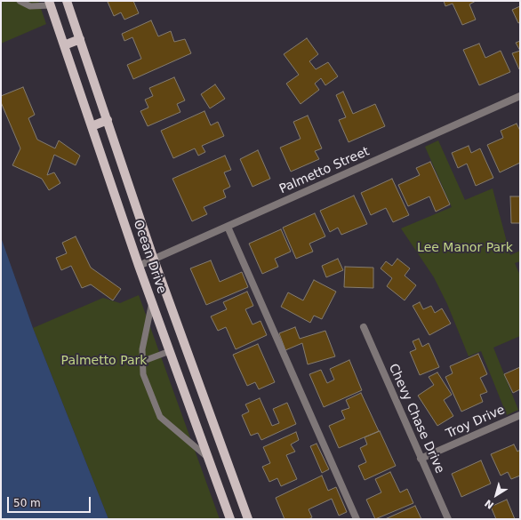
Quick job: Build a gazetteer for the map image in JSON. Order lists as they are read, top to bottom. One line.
{"streets":{"main road":["Ocean Drive"],"street":["Palmetto Street","Chevy Chase Drive","Troy Drive"]},"crossings":[["Palmetto Street","Ocean Drive"],["Chevy Chase Drive","Troy Drive"]],"parks":["Lee Manor Park","Palmetto Park"],"scale_bar":"50 m","north":"bottom left"}
